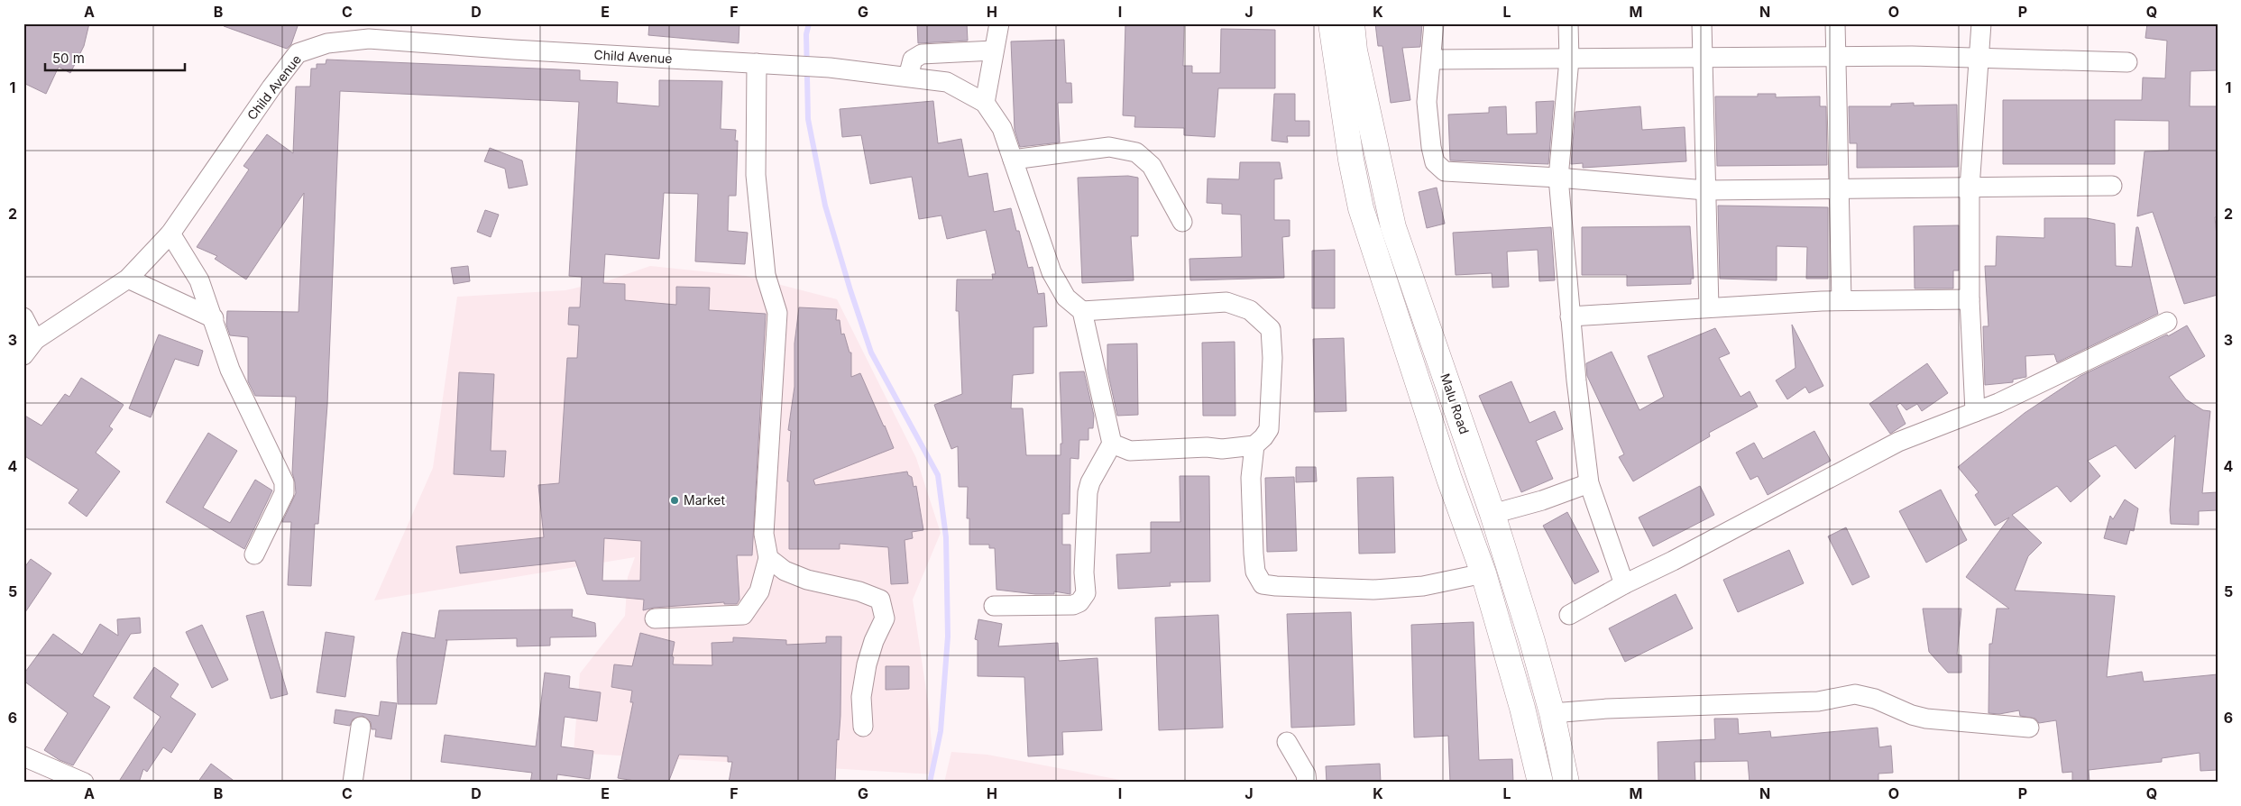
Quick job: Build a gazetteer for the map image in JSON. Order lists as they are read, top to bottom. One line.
{"streets":{"main road":["Malu Road"],"street":["Child Avenue"]},"places":["Market"],"scale_bar":"50 m","grid":{"columns":["A","B","C","D","E","F","G","H","I","J","K","L","M","N","O","P","Q"],"rows":["1","2","3","4","5","6"]}}
